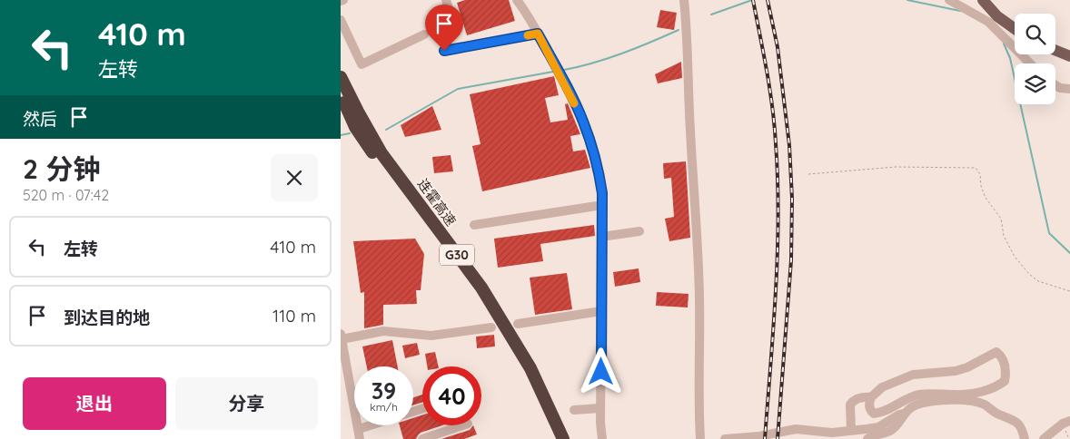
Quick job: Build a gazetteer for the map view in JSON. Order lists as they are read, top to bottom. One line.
{"streets":{"highway":["连霍高速","G30"]},"page":{"turn":["410 m","左转"],"then":"然后","heading":["2 分钟","520 m · 07:42"],"list":[{"name":"左转","value":"410 m"},{"name":"到达目的地","value":"110 m"}],"speed":"39 km/h","limit":"40","buttons":["退出","分享"]}}
